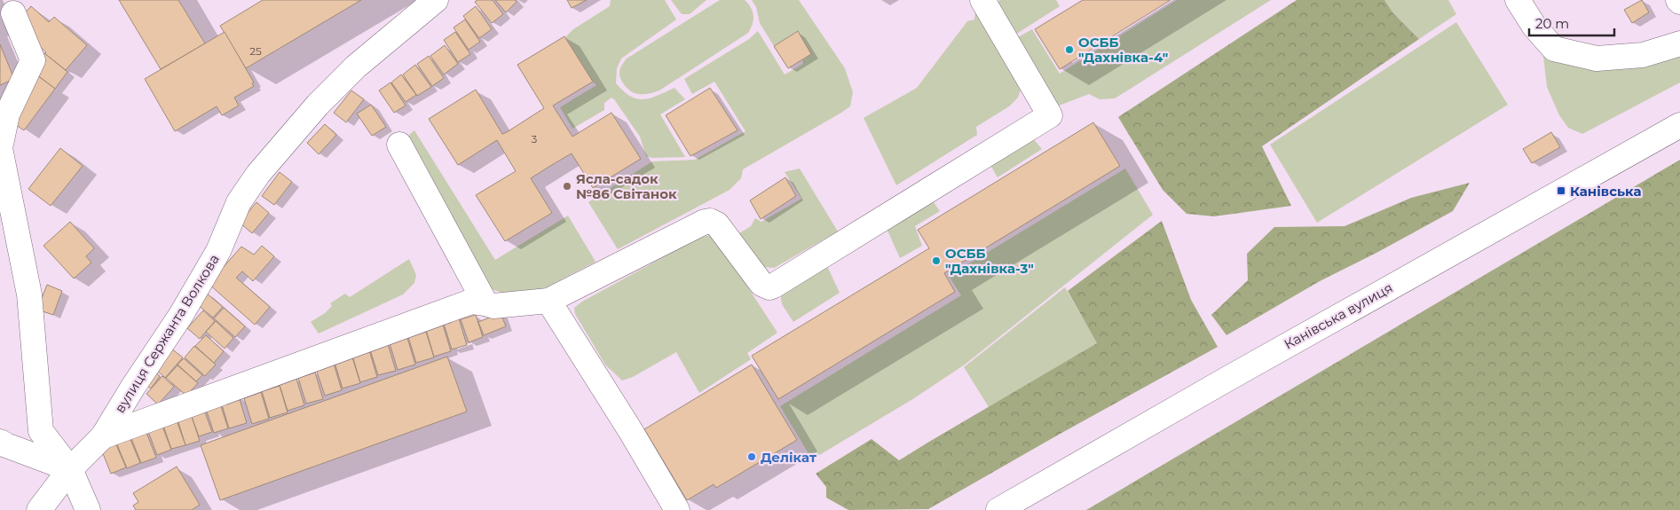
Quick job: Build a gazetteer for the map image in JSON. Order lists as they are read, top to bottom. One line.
{"streets":{"street":["Канівська вулиця","вулиця Сержанта Волкова"]},"places":{"other":["ОСББ \"Дахнівка-4\"","Ясла-садок №86 Світанок","ОСББ \"Дахнівка-3\"","Делікат"],"transit":["Канівська"]},"house_numbers":["25","3"],"scale_bar":"20 m"}
